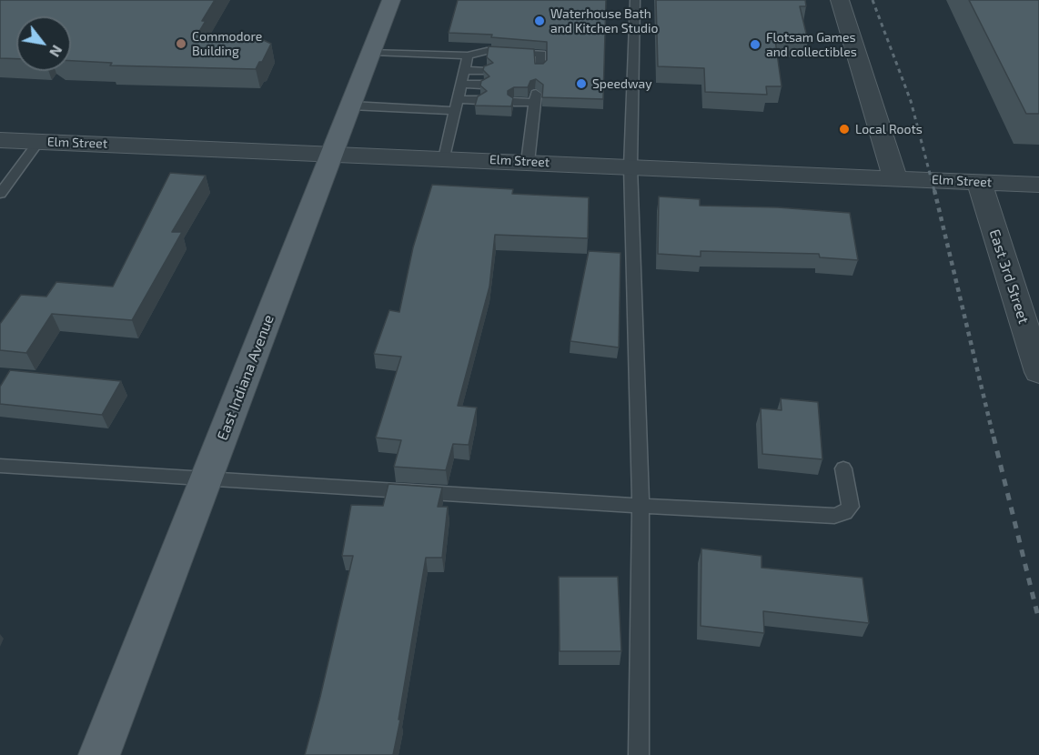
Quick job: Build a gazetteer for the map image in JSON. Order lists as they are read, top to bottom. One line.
{"streets":{"main road":["East Indiana Avenue"],"street":["Elm Street","East 3rd Street"]},"crossings":[["Elm Street","East 3rd Street"],["Elm Street","East Indiana Avenue"]],"places":["Waterhouse Bath and Kitchen Studio","Commodore Building","Flotsam Games and collectibles","Speedway","Local Roots"],"north":"bottom right"}
